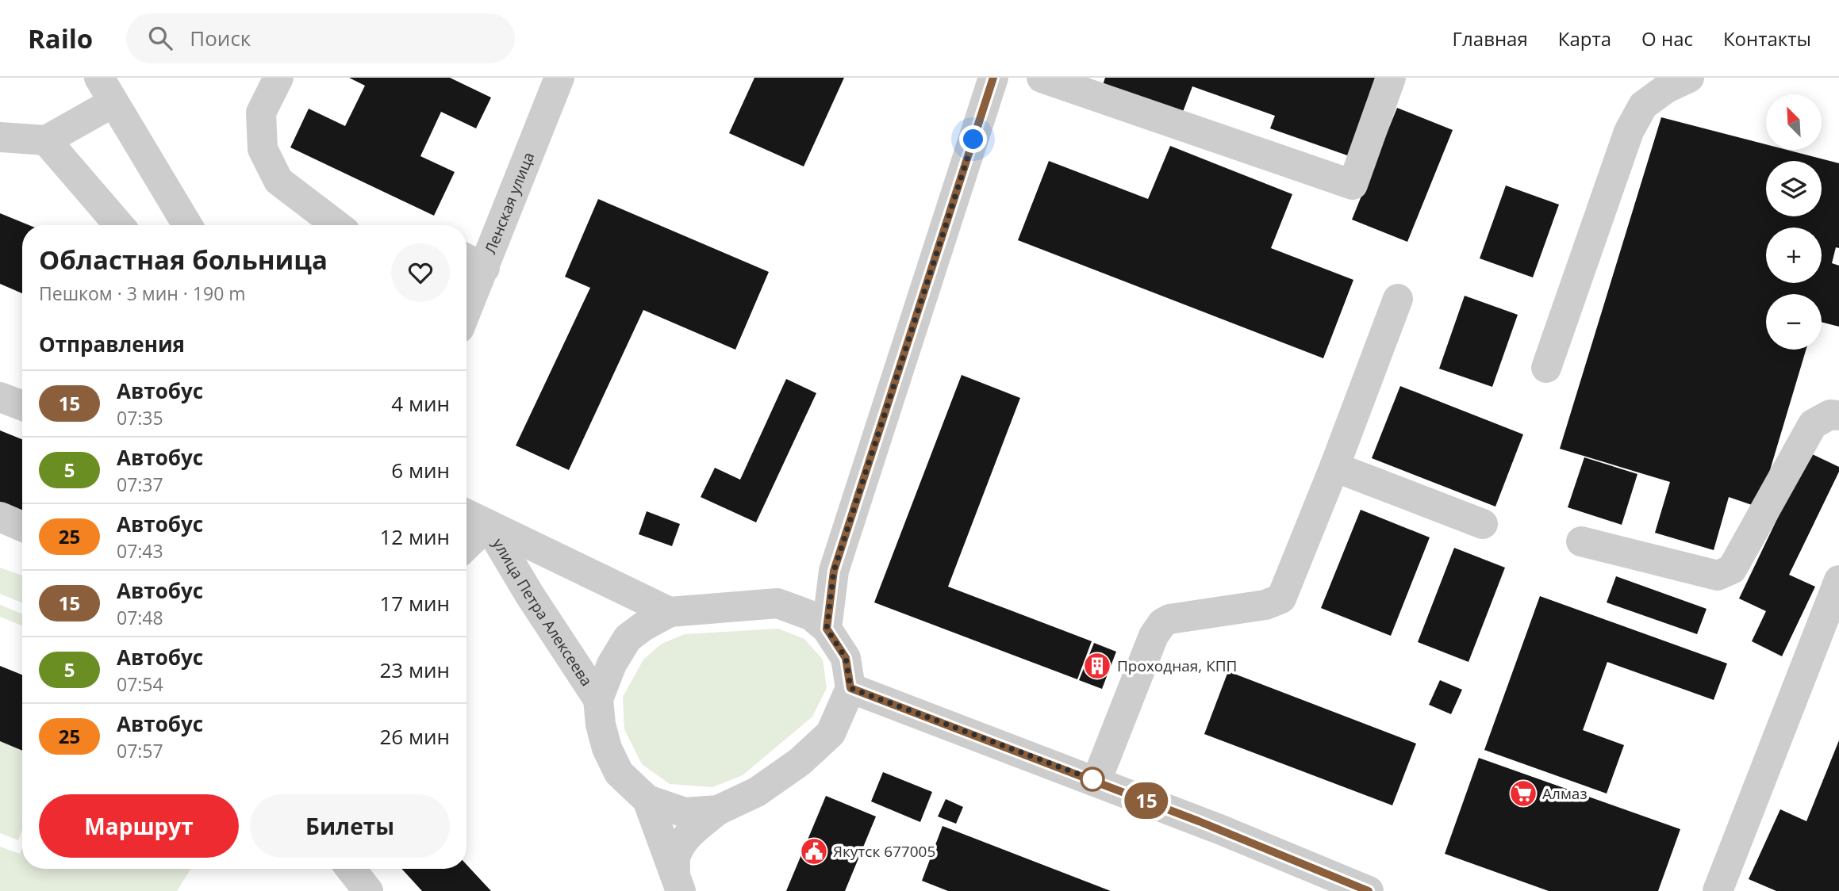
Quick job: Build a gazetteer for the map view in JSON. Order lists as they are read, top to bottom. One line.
{"streets":{"street":["Ленская улица","улица Петра Алексеева"]},"places":{"building":["Проходная, КПП"],"supermarket":["Алмаз"],"public building":["Якутск 677005"]},"lines":["bus line 15"],"north":"top left","page":{"header":"Railo","search":"Поиск","nav":["Главная","Карта","О нас","Контакты"],"on_map":"15","map_buttons":["+","−"],"heading":[["Областная больница","Пешком · 3 мин · 190 m"],"Отправления"],"list":[{"mark":"15","name":"Автобус","note":"07:35","value":"4 мин"},{"mark":"5","name":"Автобус","note":"07:37","value":"6 мин"},{"mark":"25","name":"Автобус","note":"07:43","value":"12 мин"},{"mark":"15","name":"Автобус","note":"07:48","value":"17 мин"},{"mark":"5","name":"Автобус","note":"07:54","value":"23 мин"},{"mark":"25","name":"Автобус","note":"07:57","value":"26 мин"}],"buttons":["Маршрут","Билеты"]}}
